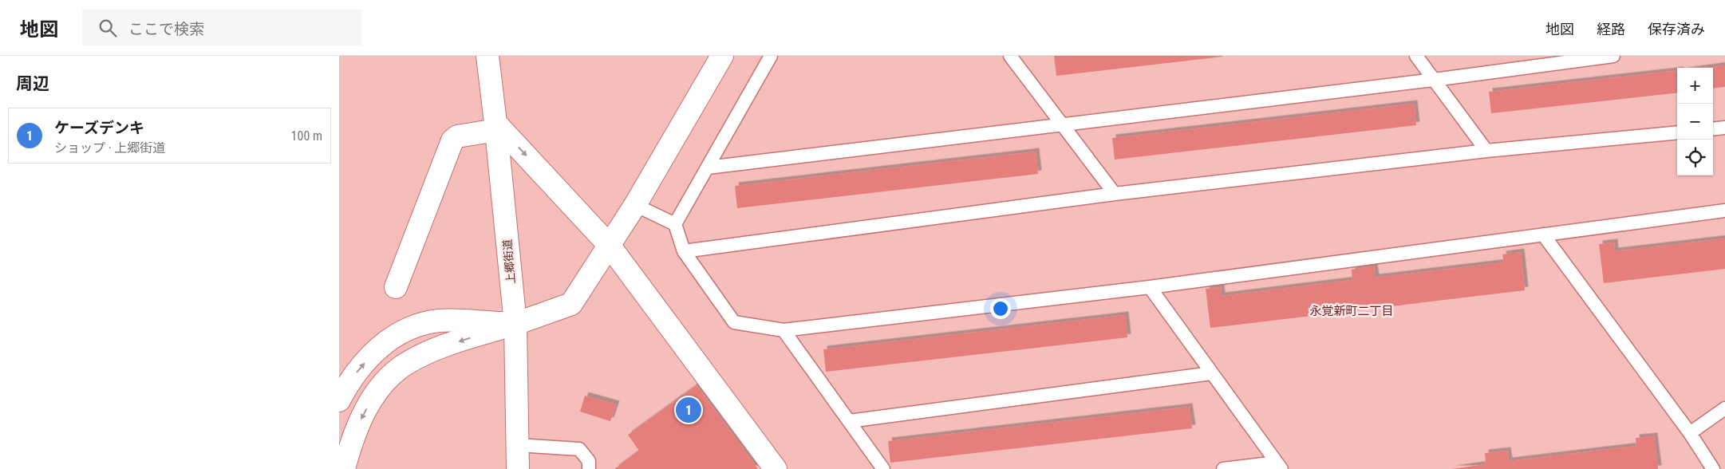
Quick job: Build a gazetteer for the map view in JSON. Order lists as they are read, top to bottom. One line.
{"streets":{"main road":["上郷街道"]},"districts":["永覚新町二丁目"],"page":{"header":"地図","search":"ここで検索","nav":["地図","経路","保存済み"],"heading":"周辺","map_buttons":["+","−"],"list":[{"mark":"1","name":"ケーズデンキ","note":"ショップ · 上郷街道","value":"100 m"}],"pins":"1"}}
